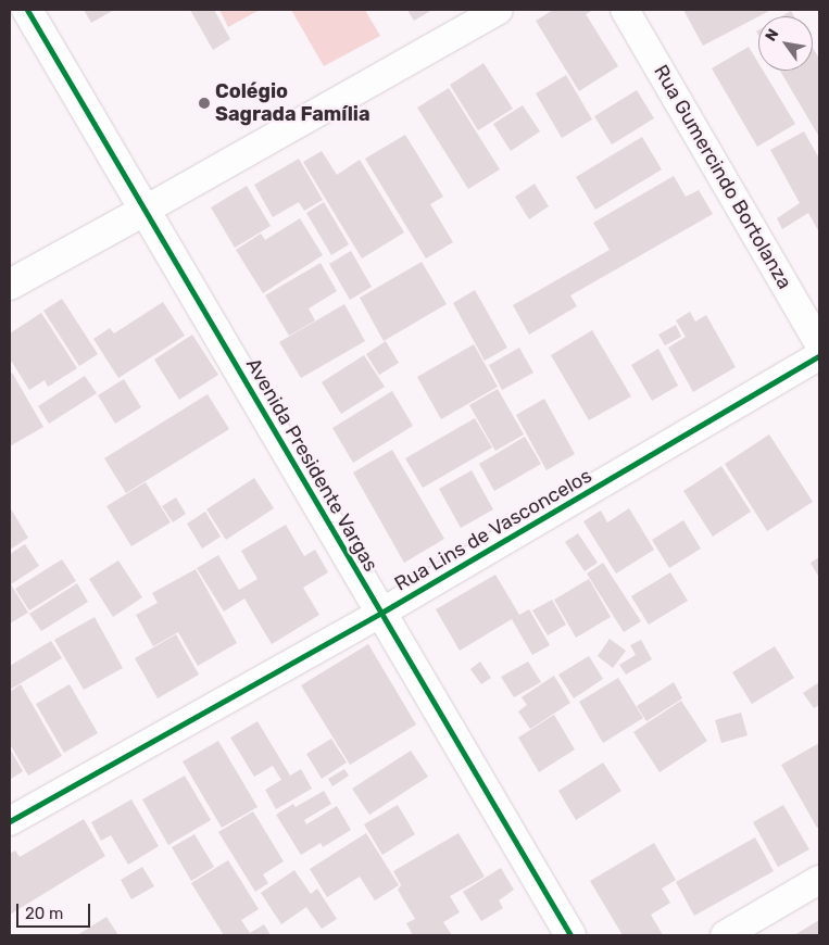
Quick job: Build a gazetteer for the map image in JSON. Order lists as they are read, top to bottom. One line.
{"streets":{"street":["Rua Gumercindo Bortolanza","Avenida Presidente Vargas","Rua Lins de Vasconcelos"]},"crossings":[["Avenida Presidente Vargas","Rua Lins de Vasconcelos"]],"places":["Colégio Sagrada Família"],"scale_bar":"20 m","north":"top left"}
